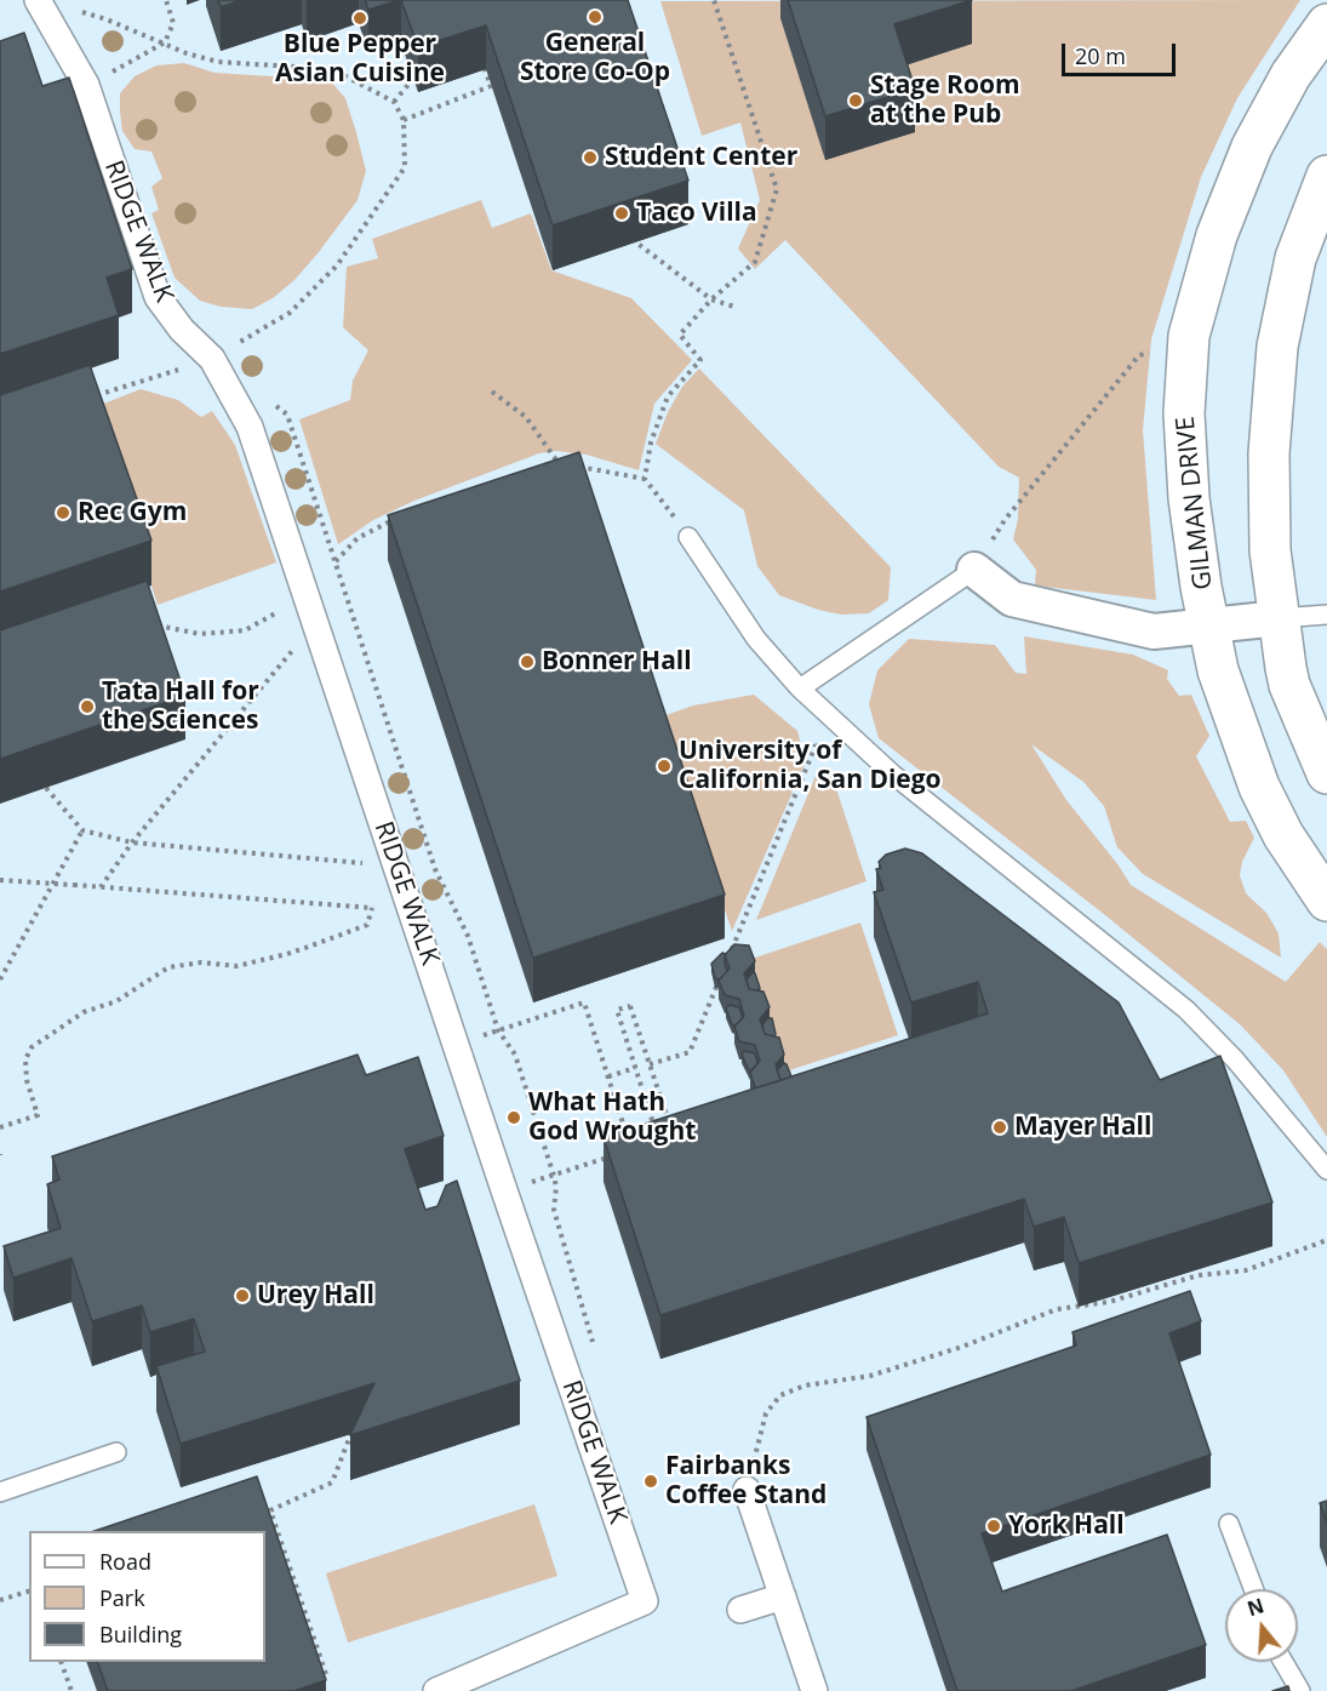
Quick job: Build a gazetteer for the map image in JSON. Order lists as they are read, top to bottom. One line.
{"streets":{"main road":["GILMAN DRIVE"],"street":["RIDGE WALK"]},"places":["General Store Co-Op","Blue Pepper Asian Cuisine","Stage Room at the Pub","Student Center","Taco Villa","Rec Gym","Bonner Hall","Tata Hall for the Sciences","University of California, San Diego","What Hath God Wrought","Mayer Hall","Urey Hall","Fairbanks Coffee Stand","York Hall"],"legend":["Road","Park","Building"],"scale_bar":"20 m","north":"top"}
